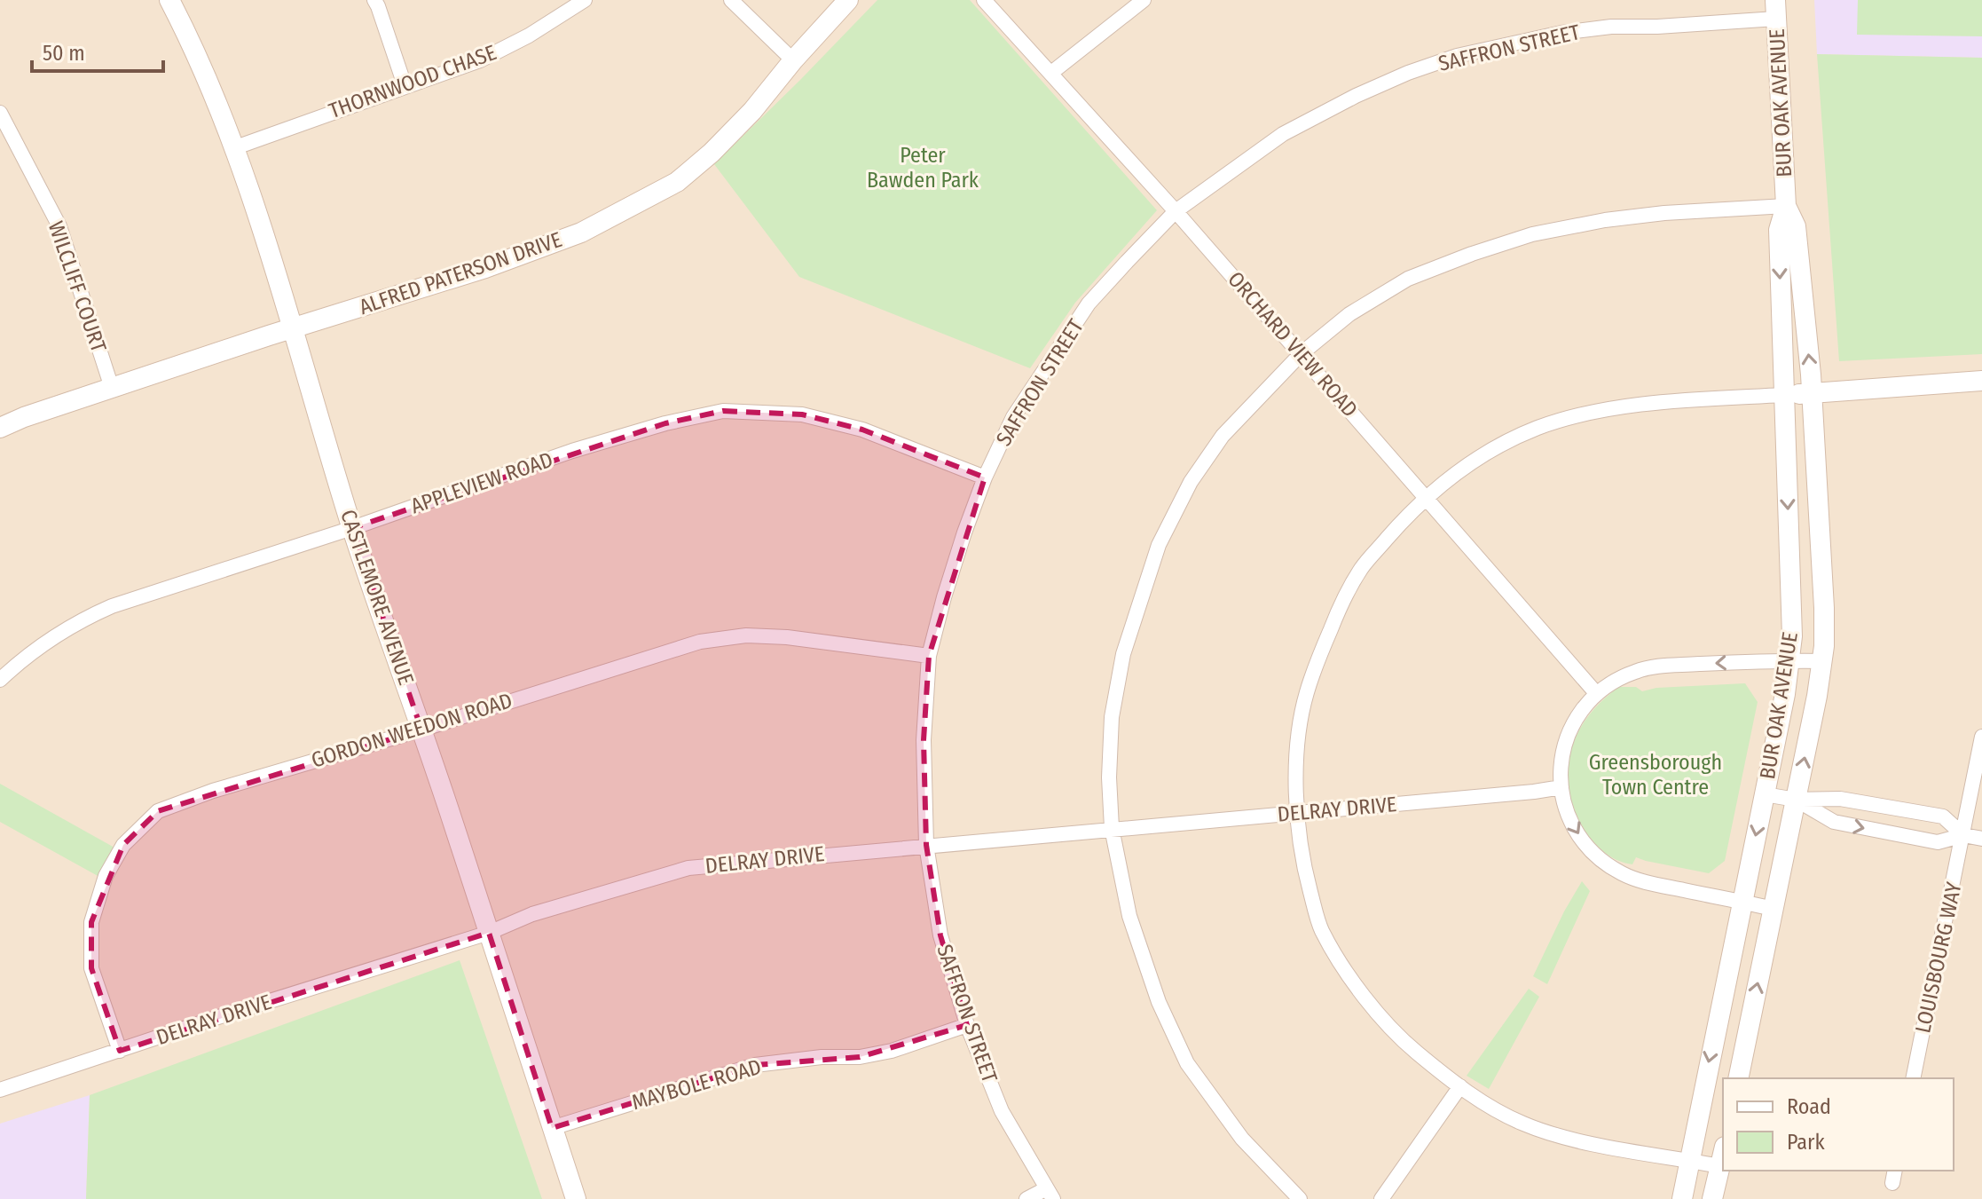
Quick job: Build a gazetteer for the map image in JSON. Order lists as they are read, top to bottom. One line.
{"streets":{"street":["SAFFRON STREET","THORNWOOD CHASE","BUR OAK AVENUE","ALFRED PATERSON DRIVE","WILCLIFF COURT","ORCHARD VIEW ROAD","APPLEVIEW ROAD","CASTLEMORE AVENUE","GORDON WEEDON ROAD","DELRAY DRIVE","LOUISBOURG WAY","MAYBOLE ROAD"]},"crossings":[["SAFFRON STREET","BUR OAK AVENUE"],["SAFFRON STREET","ORCHARD VIEW ROAD"],["SAFFRON STREET","APPLEVIEW ROAD"],["SAFFRON STREET","GORDON WEEDON ROAD"],["SAFFRON STREET","DELRAY DRIVE"],["SAFFRON STREET","MAYBOLE ROAD"],["THORNWOOD CHASE","CASTLEMORE AVENUE"],["ALFRED PATERSON DRIVE","WILCLIFF COURT"],["ALFRED PATERSON DRIVE","CASTLEMORE AVENUE"],["APPLEVIEW ROAD","CASTLEMORE AVENUE"],["CASTLEMORE AVENUE","GORDON WEEDON ROAD"],["CASTLEMORE AVENUE","DELRAY DRIVE"],["CASTLEMORE AVENUE","MAYBOLE ROAD"],["GORDON WEEDON ROAD","DELRAY DRIVE"]],"parks":["Peter Bawden Park","Greensborough Town Centre"],"legend":["Road","Park"],"scale_bar":"50 m"}
